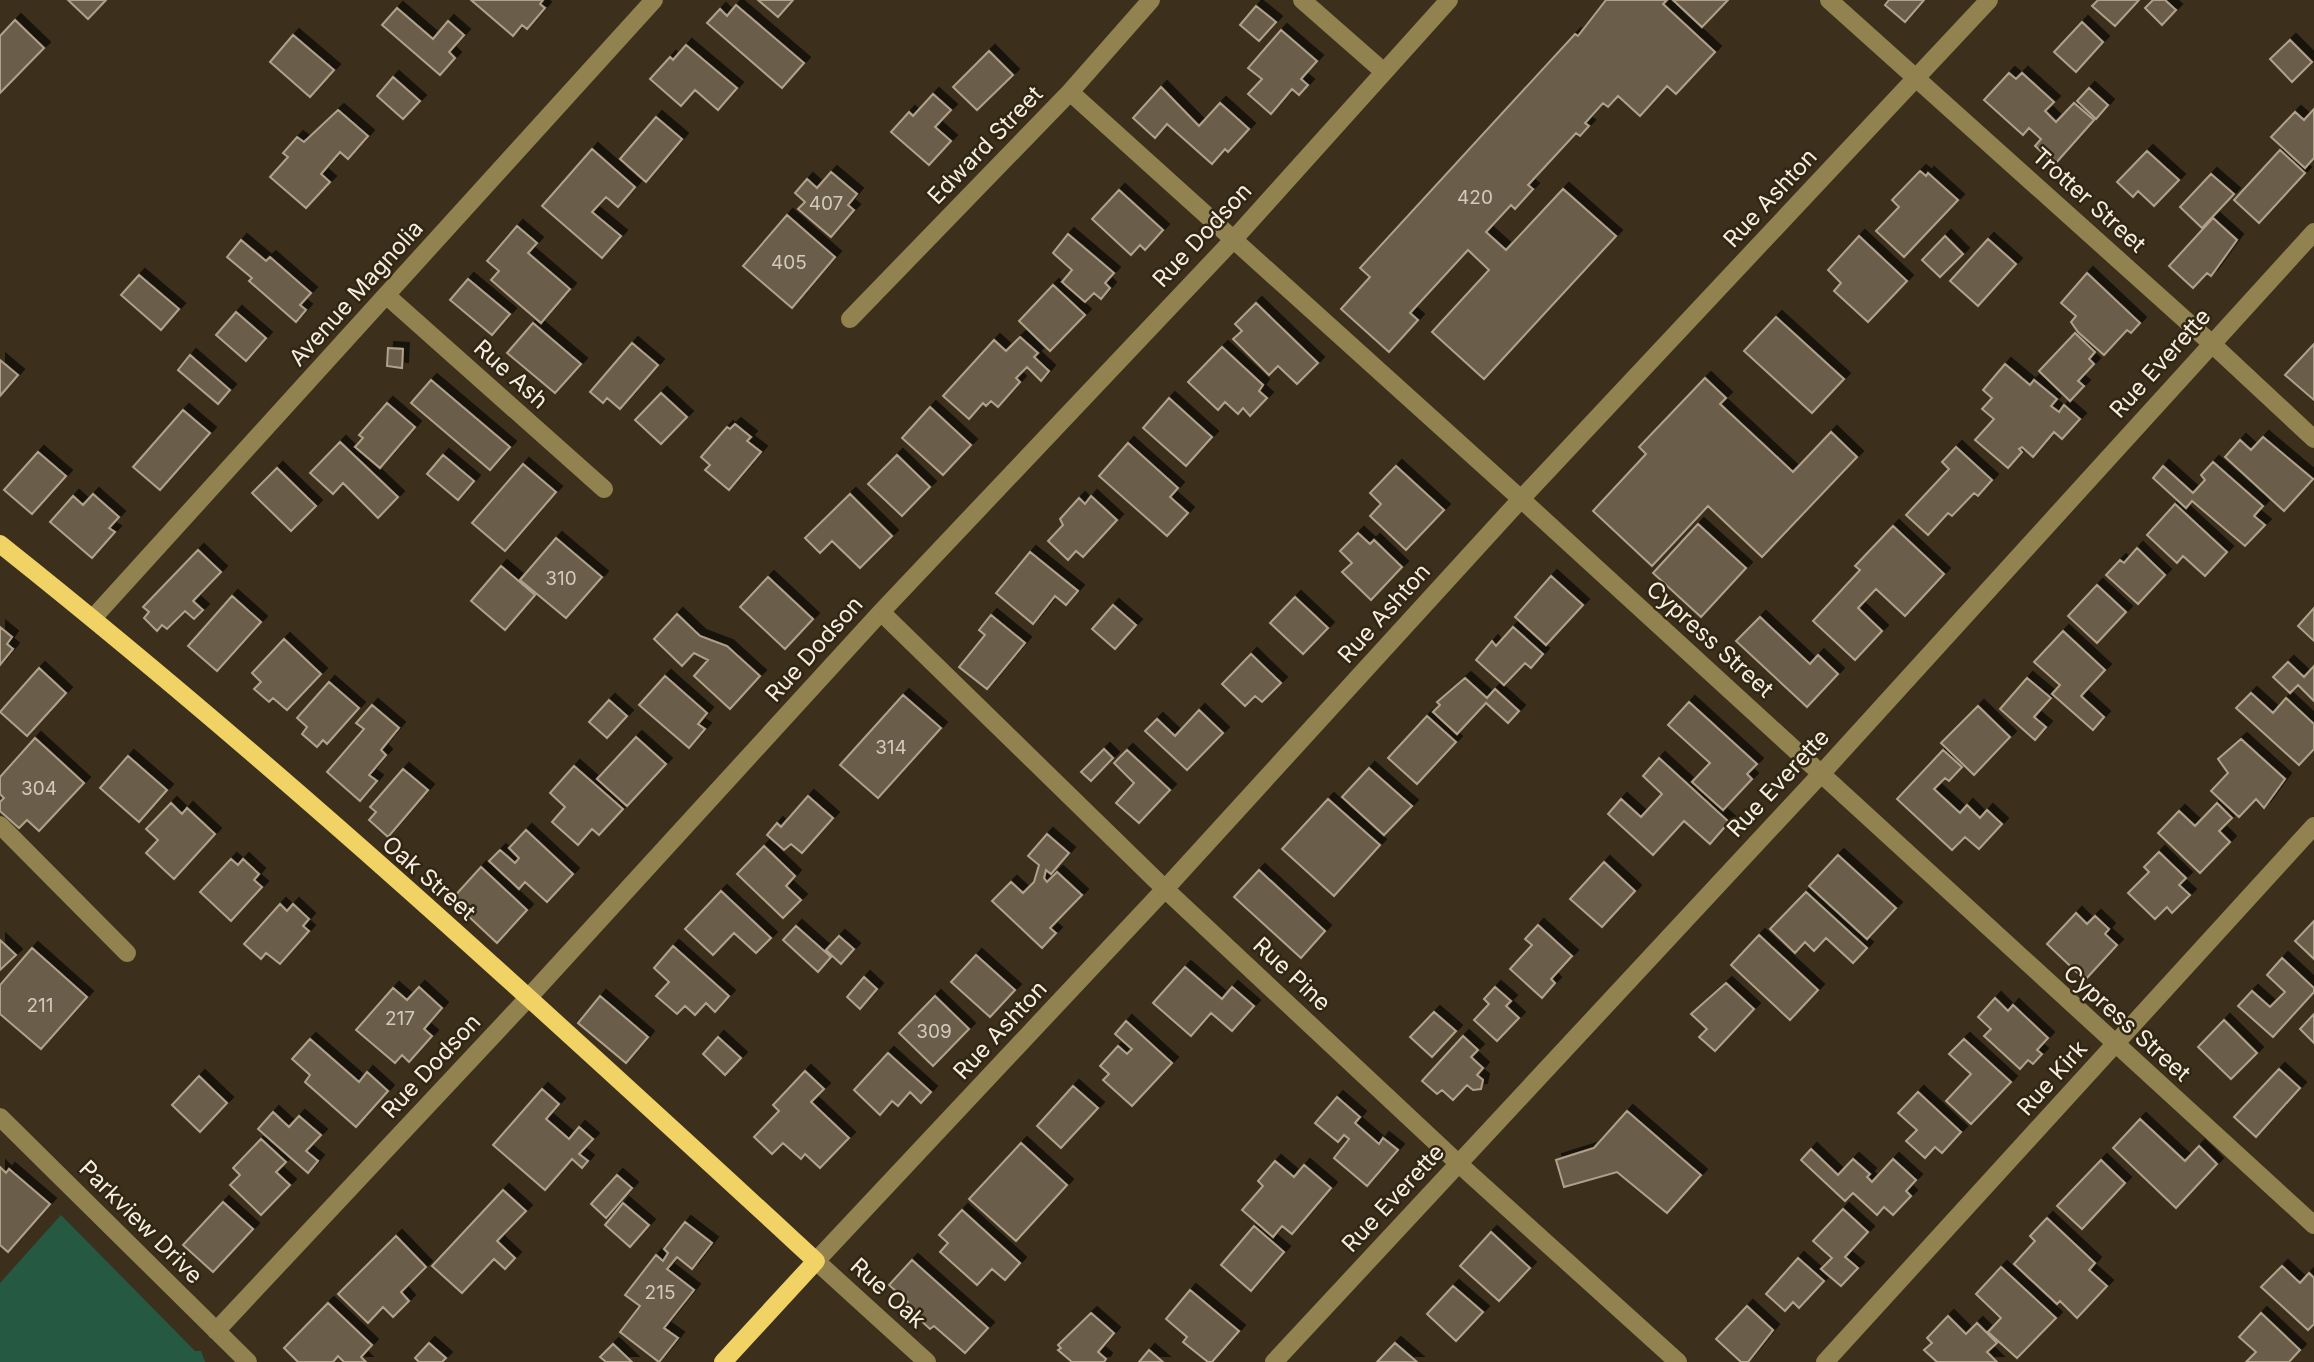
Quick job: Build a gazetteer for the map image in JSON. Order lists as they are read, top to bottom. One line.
{"streets":{"main road":["Oak Street"],"street":["Edward Street","Rue Ashton","Trotter Street","Rue Dodson","Avenue Magnolia","Rue Everette","Rue Ash","Cypress Street","Rue Pine","Rue Kirk","Parkview Drive","Rue Oak"]},"crossings":[["Edward Street","Cypress Street"],["Rue Ashton","Trotter Street"],["Rue Ashton","Cypress Street"],["Rue Ashton","Oak Street"],["Rue Ashton","Rue Pine"],["Rue Ashton","Rue Oak"],["Trotter Street","Rue Everette"],["Rue Dodson","Cypress Street"],["Rue Dodson","Oak Street"],["Rue Dodson","Rue Pine"],["Rue Dodson","Parkview Drive"],["Avenue Magnolia","Rue Ash"],["Avenue Magnolia","Oak Street"],["Rue Everette","Cypress Street"],["Rue Everette","Rue Pine"],["Cypress Street","Rue Kirk"],["Oak Street","Rue Oak"]],"house_numbers":["420","407","405","310","314","304","211","217","309","215"]}
